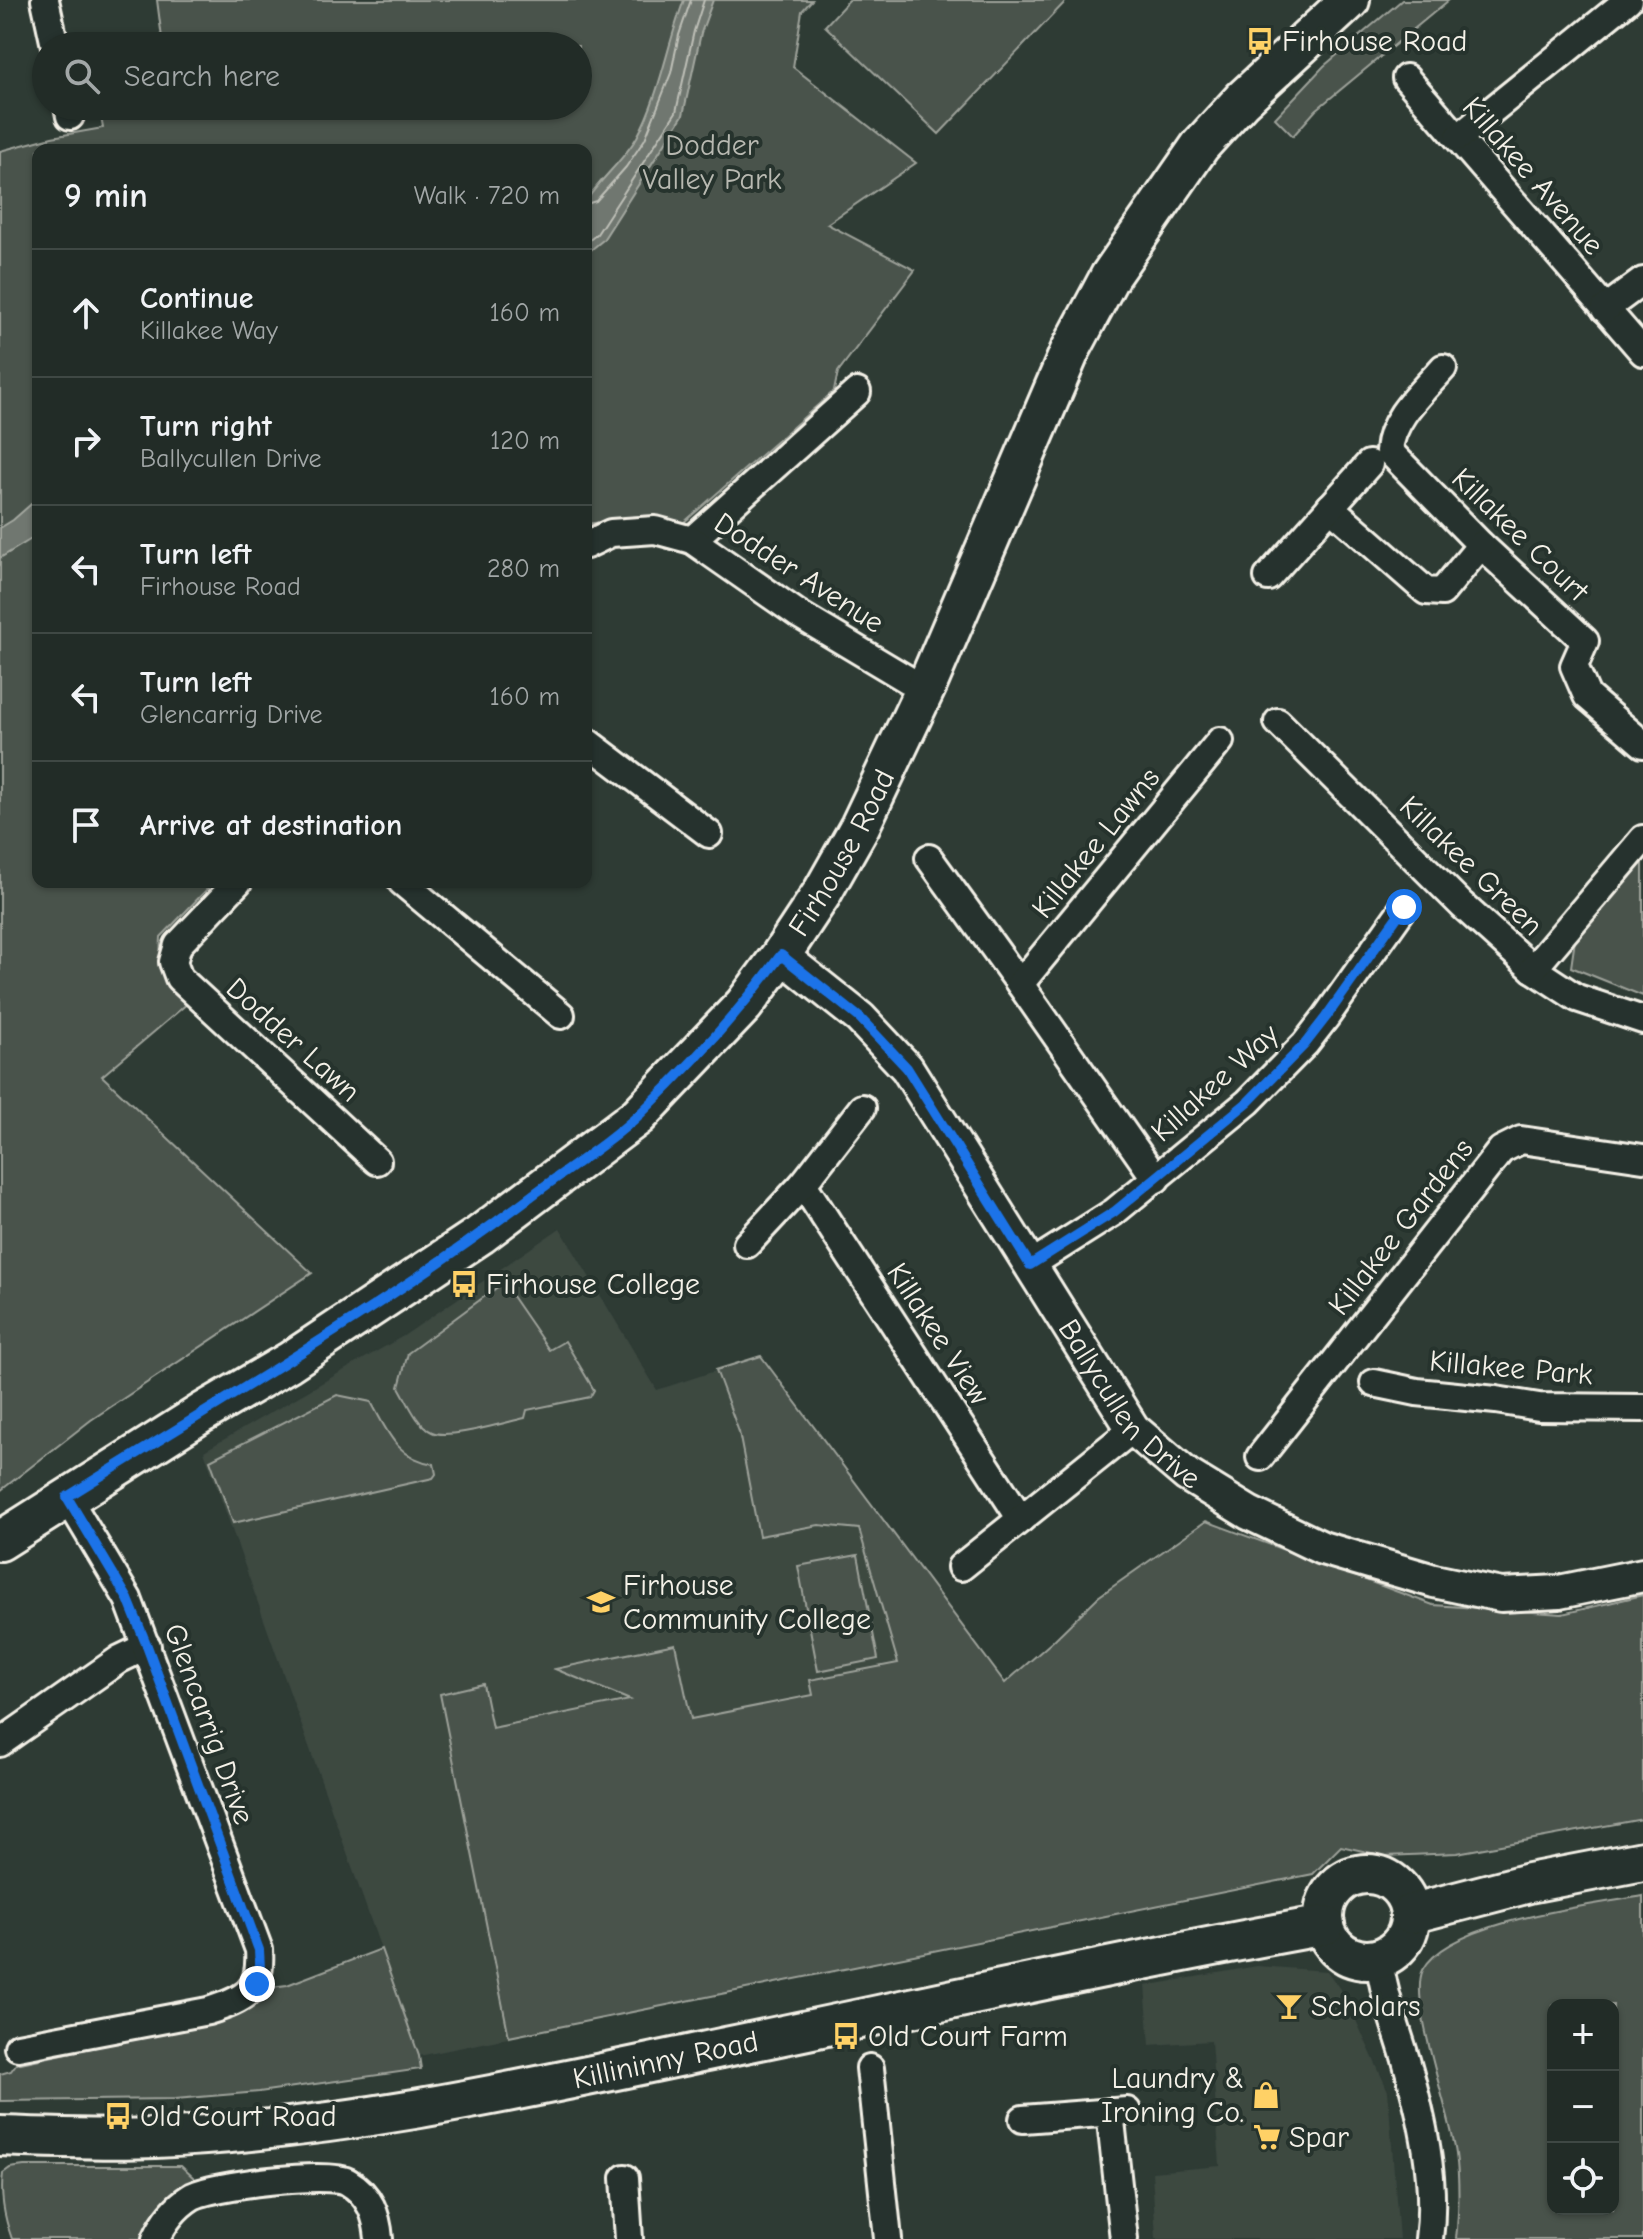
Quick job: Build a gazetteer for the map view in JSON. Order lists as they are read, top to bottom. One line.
{"streets":{"main road":["Firhouse Road","Killininny Road"],"street":["Killakee Avenue","Killakee Court","Dodder Avenue","Killakee Lawns","Killakee Green","Dodder Lawn","Killakee Way","Killakee Gardens","Killakee View","Killakee Park","Ballycullen Drive","Glencarrig Drive"]},"crossings":[["Dodder Avenue","Firhouse Road"],["Firhouse Road","Ballycullen Drive"],["Firhouse Road","Glencarrig Drive"],["Killakee Way","Ballycullen Drive"]],"parks":["Dodder Valley Park"],"places":{"bus stop":["Firhouse Road","Firhouse College","Old Court Farm","Old Court Road"],"school or university":["Firhouse Community College"],"bar":["Scholars"],"shop":["Laundry & Ironing Co."],"supermarket":["Spar"]},"page":{"search":"Search here","heading":["9 min","Walk · 720 m"],"list":[["Continue","Killakee Way","160 m"],["Turn right","Ballycullen Drive","120 m"],["Turn left","Firhouse Road","280 m"],["Turn left","Glencarrig Drive","160 m"],"Arrive at destination"],"map_buttons":["+","−"]}}
